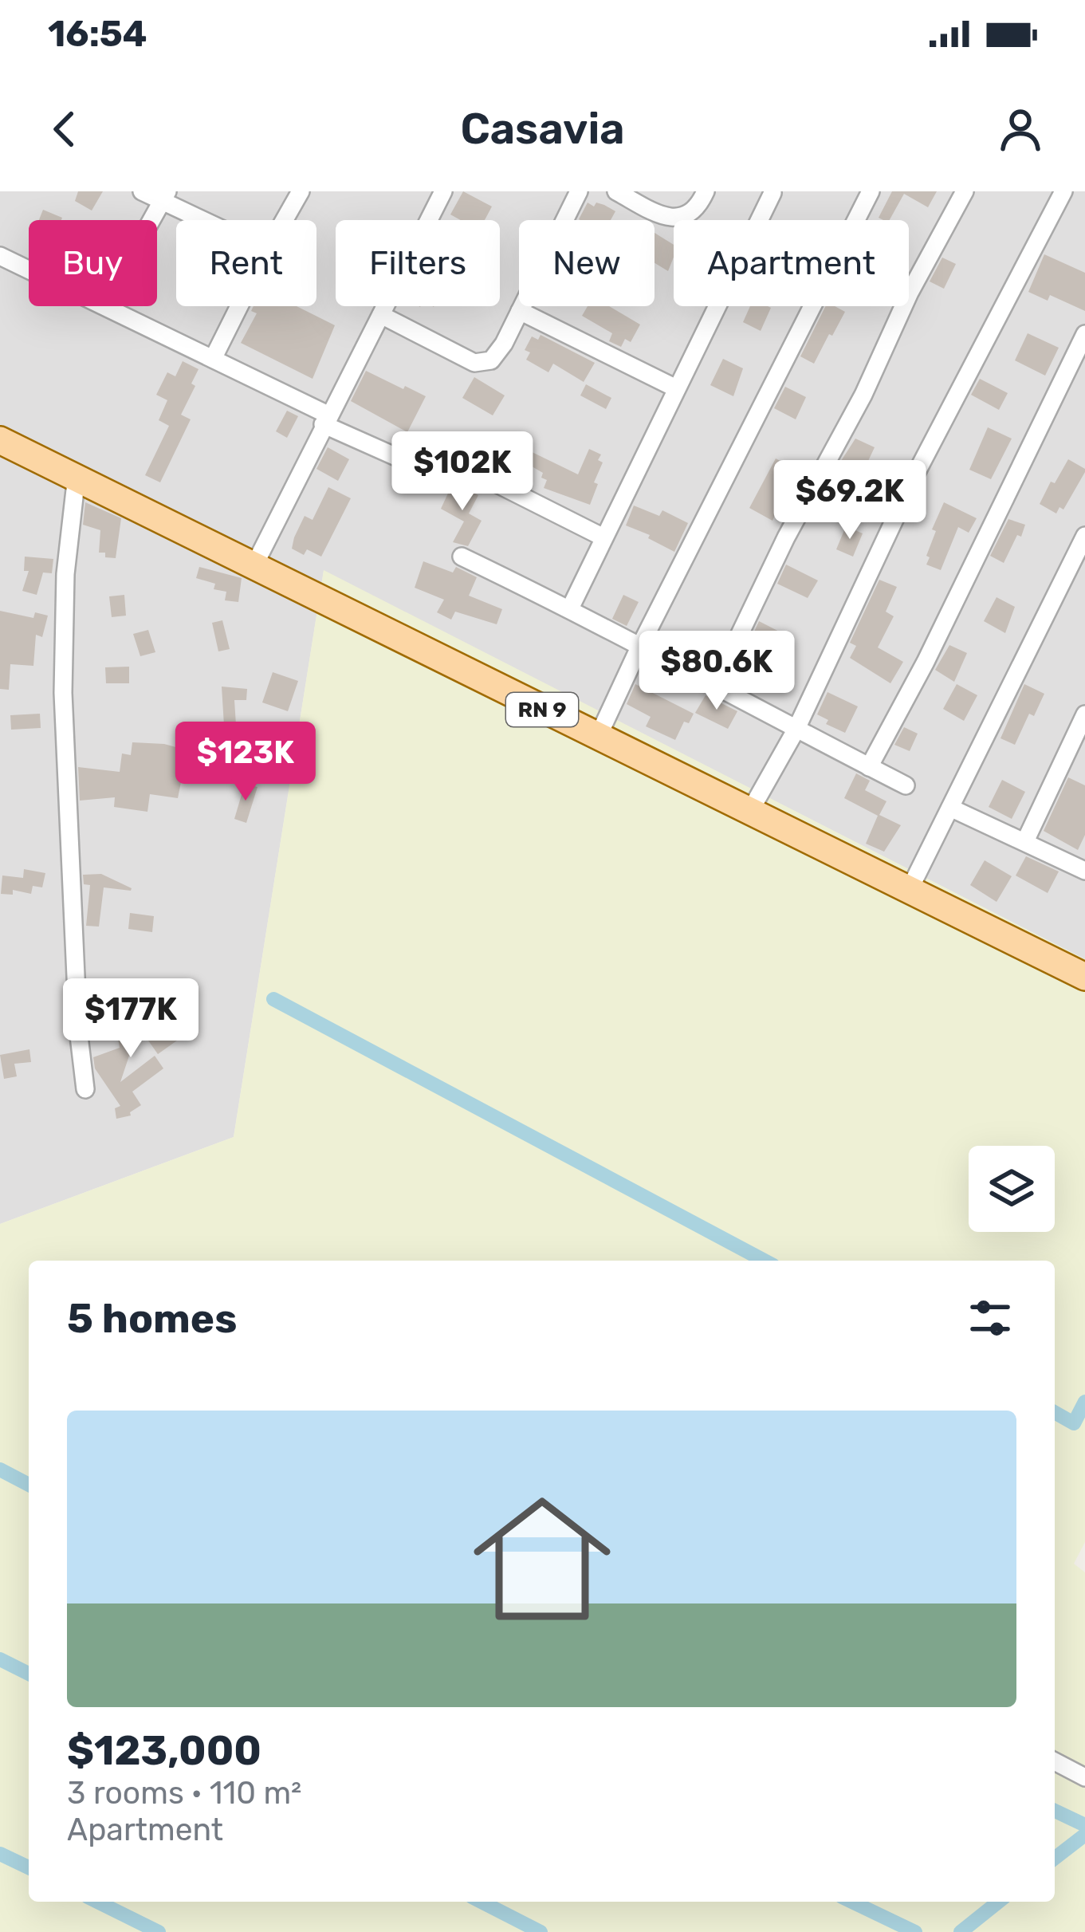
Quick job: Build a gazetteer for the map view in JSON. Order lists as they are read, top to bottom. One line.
{"streets":{"main road":["RN 9"]},"page":{"status":"16:54","header":"Casavia","chip":["Buy","Rent","Filters","New","Apartment"],"price":["$102K","$69.2K","$80.6K","$123K","$177K"],"heading":"5 homes","list":[{"name":"$123,000","note":"3 rooms · 110 m² · Apartment"}]}}
